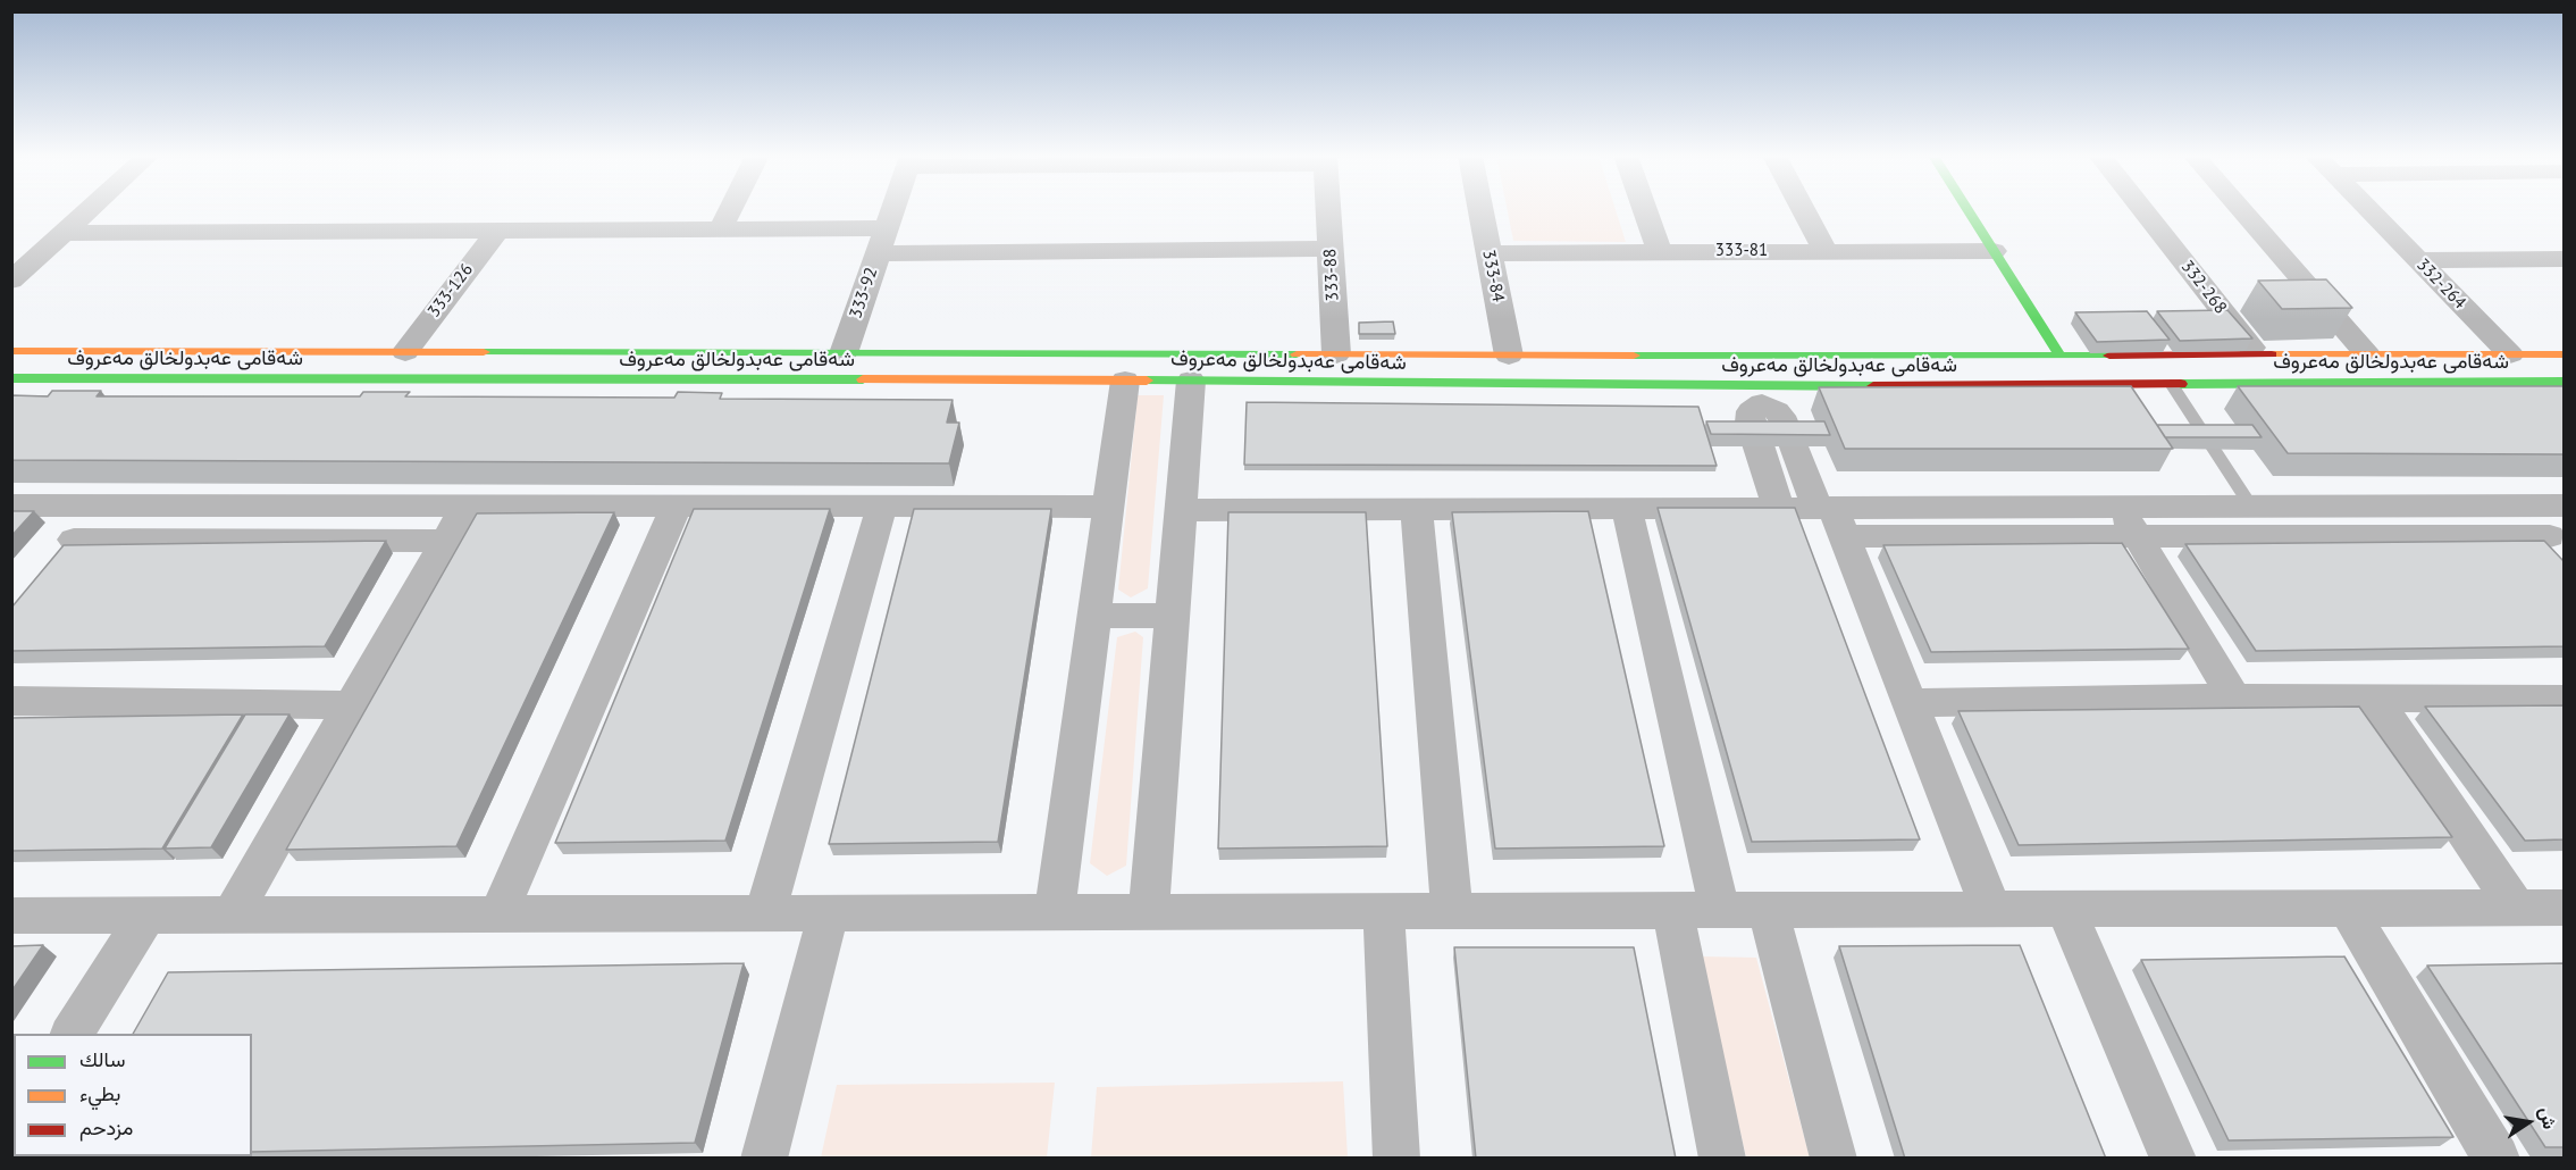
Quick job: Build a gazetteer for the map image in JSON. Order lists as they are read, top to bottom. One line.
{"streets":{"main road":["شەقامی عەبدولخالق مەعروف"],"street":["333-81","333-88","333-84","332-264","332-268","333-126","333-92"]},"crossings":[["333-81","333-84"],["333-88","شەقامی عەبدولخالق مەعروف"],["333-84","شەقامی عەبدولخالق مەعروف"],["332-264","شەقامی عەبدولخالق مەعروف"],["332-268","شەقامی عەبدولخالق مەعروف"],["333-126","شەقامی عەبدولخالق مەعروف"],["333-92","شەقامی عەبدولخالق مەعروف"]],"legend":["سالك","بطيء","مزدحم"],"north":"right"}
